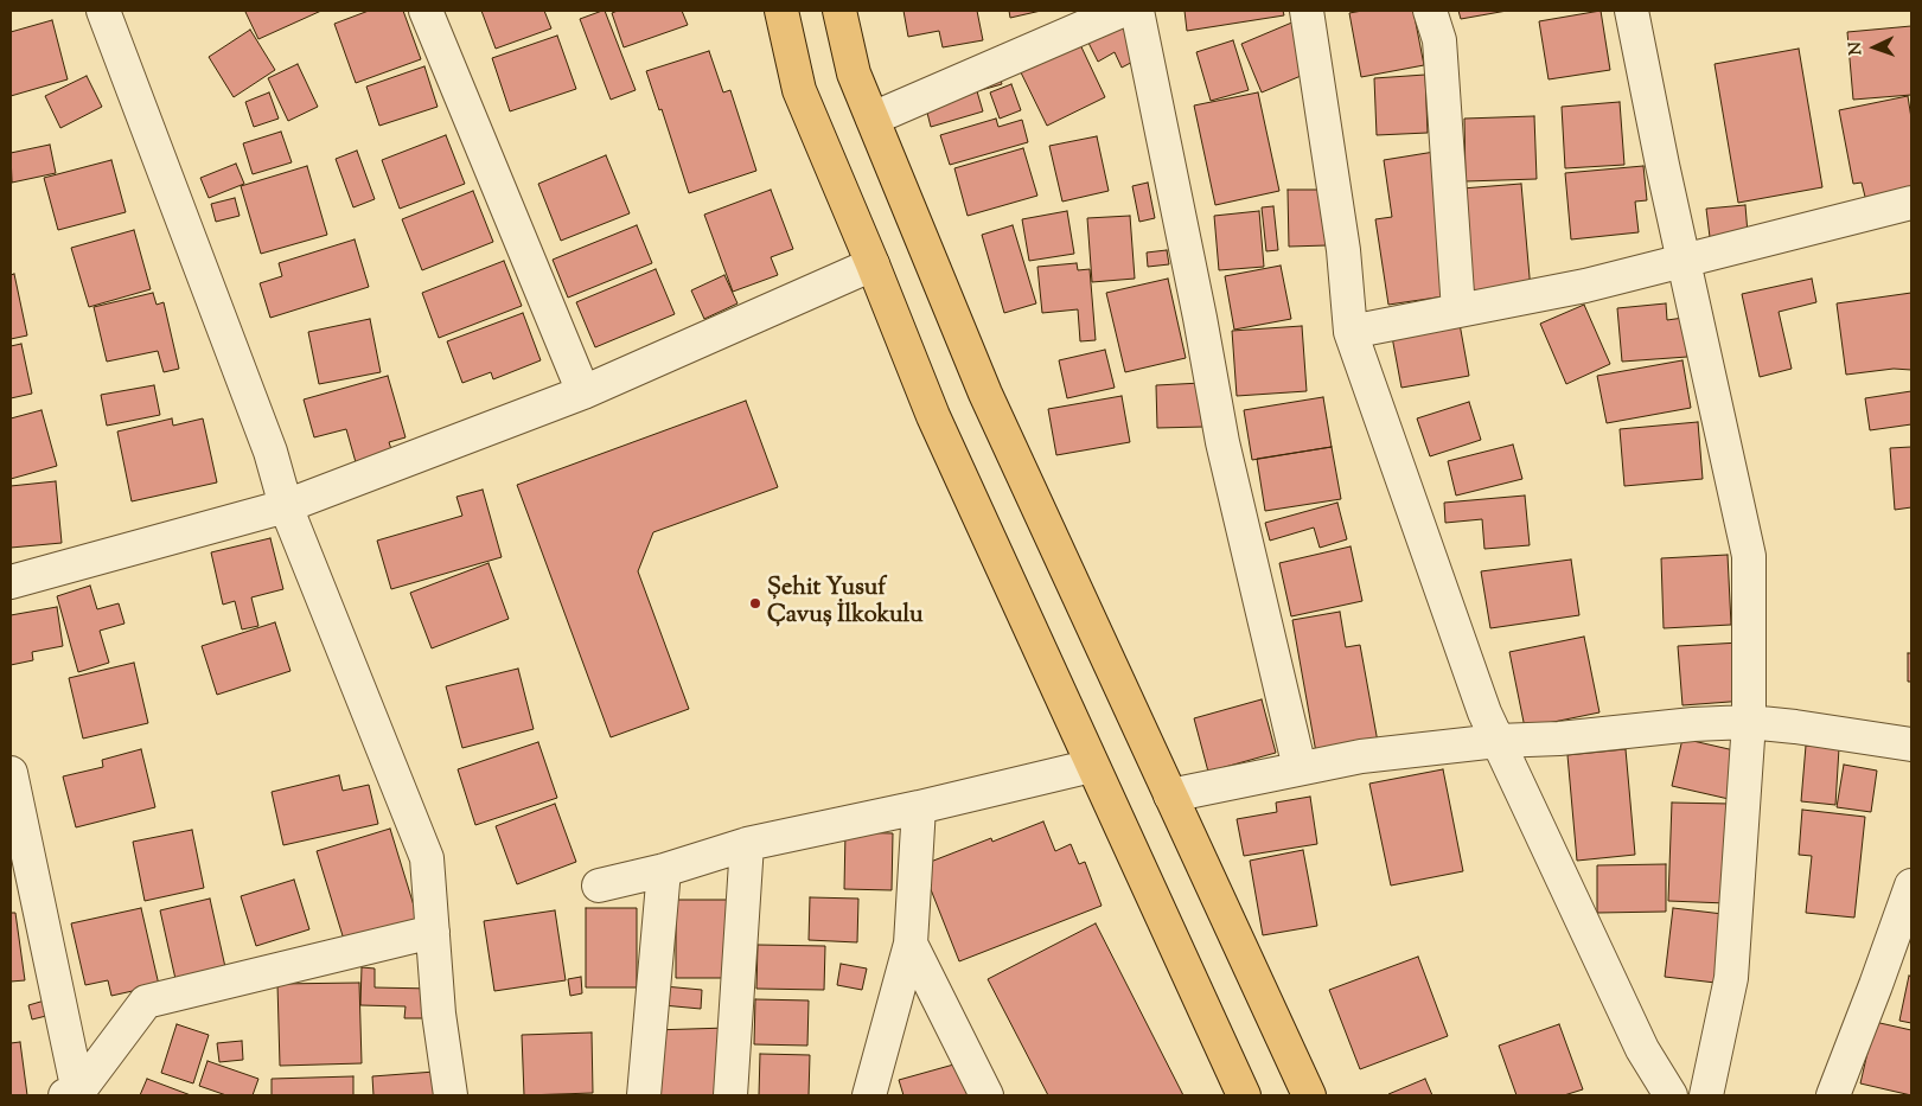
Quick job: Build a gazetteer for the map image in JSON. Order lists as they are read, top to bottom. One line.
{"places":["Şehit Yusuf Çavuş İlkokulu"],"north":"left"}
